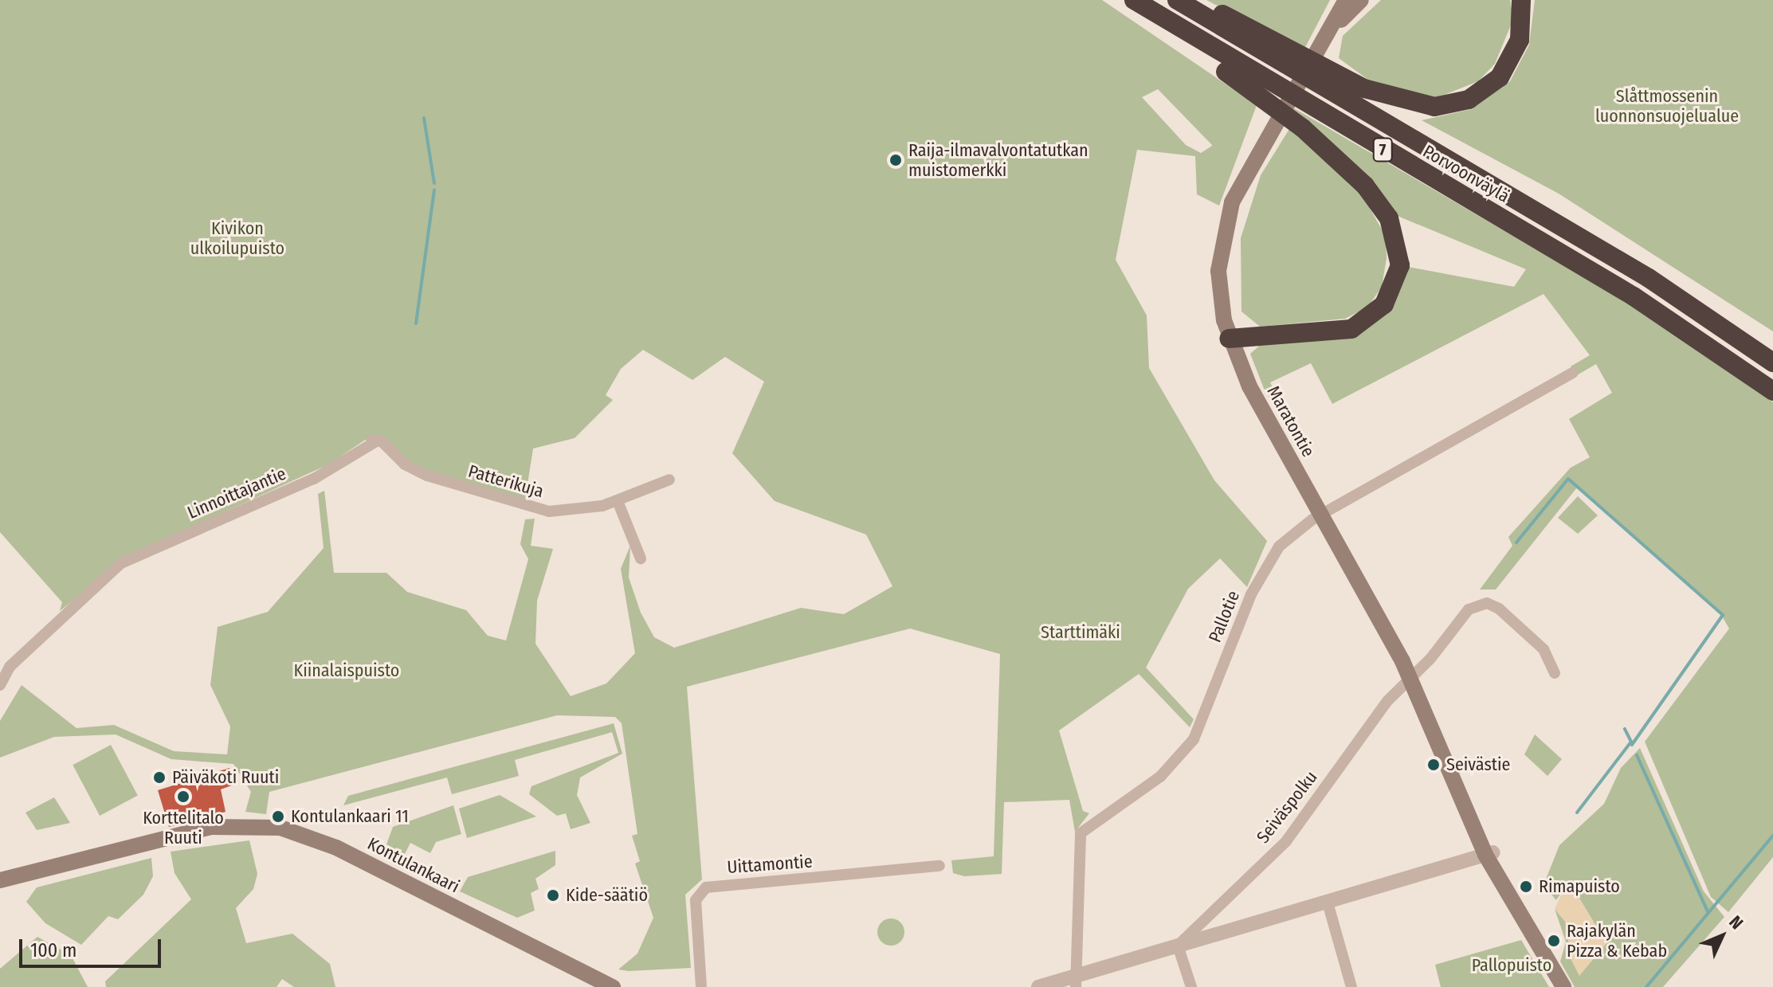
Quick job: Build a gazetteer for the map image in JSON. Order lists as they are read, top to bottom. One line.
{"streets":{"highway":["7","Porvoonväylä"],"main road":["Maratontie","Kontulankaari"],"street":["Patterikuja","Linnoittajantie","Pallotie","Seiväspolku","Uittamontie"]},"crossings":[["Maratontie","Pallotie"],["Maratontie","Seiväspolku"],["Patterikuja","Linnoittajantie"]],"parks":["Slåttmossenin luonnonsuojelualue","Kivikon ulkoilupuisto","Starttimäki","Kiinalaispuisto","Pallopuisto"],"places":["Raija-ilmavalvontatutkan muistomerkki","Seivästie","Päiväkoti Ruuti","Korttelitalo Ruuti","Kontulankaari 11","Rimapuisto","Kide-säätiö","Rajakylän Pizza & Kebab"],"scale_bar":"100 m","north":"top right"}
